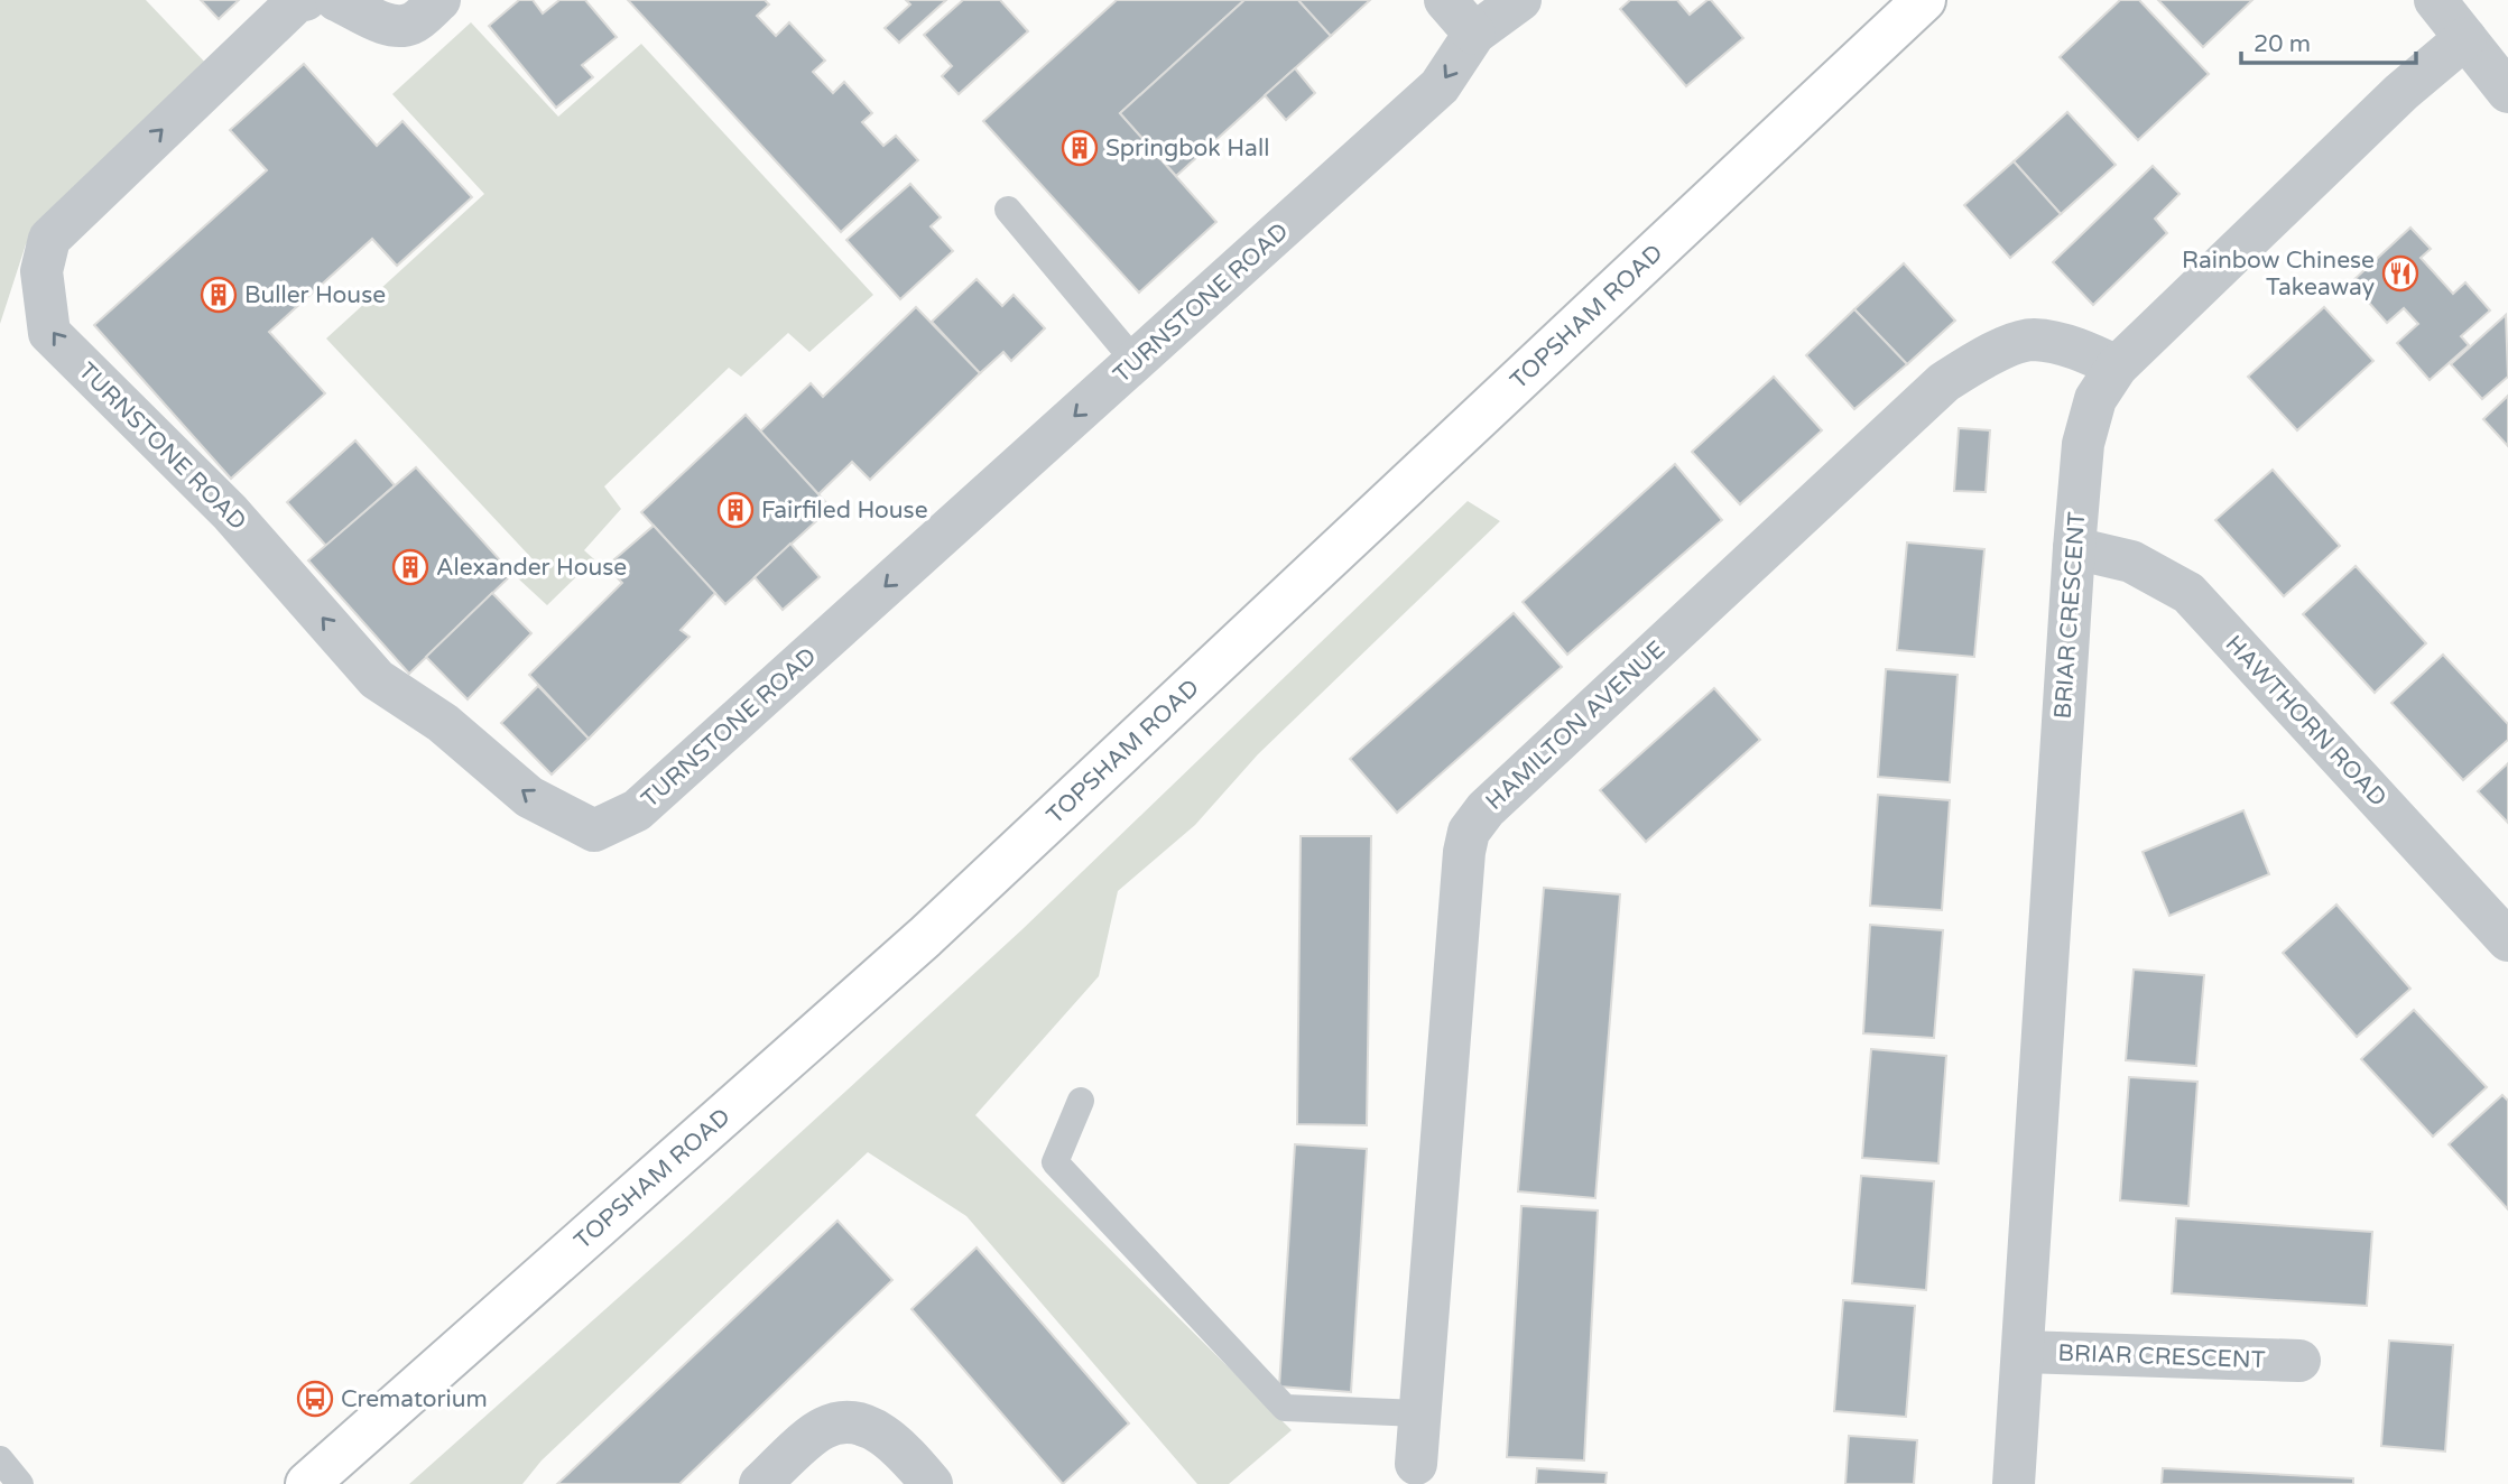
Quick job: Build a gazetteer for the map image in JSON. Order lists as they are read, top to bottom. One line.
{"streets":{"main road":["TOPSHAM ROAD"],"street":["TURNSTONE ROAD","BRIAR CRESCENT","HAWTHORN ROAD","HAMILTON AVENUE"]},"crossings":[["BRIAR CRESCENT","HAWTHORN ROAD"],["BRIAR CRESCENT","HAMILTON AVENUE"]],"places":{"building":["Springbok Hall","Buller House","Fairfiled House","Alexander House"],"restaurant":["Rainbow Chinese Takeaway"],"bus stop":["Crematorium"]},"scale_bar":"20 m"}
